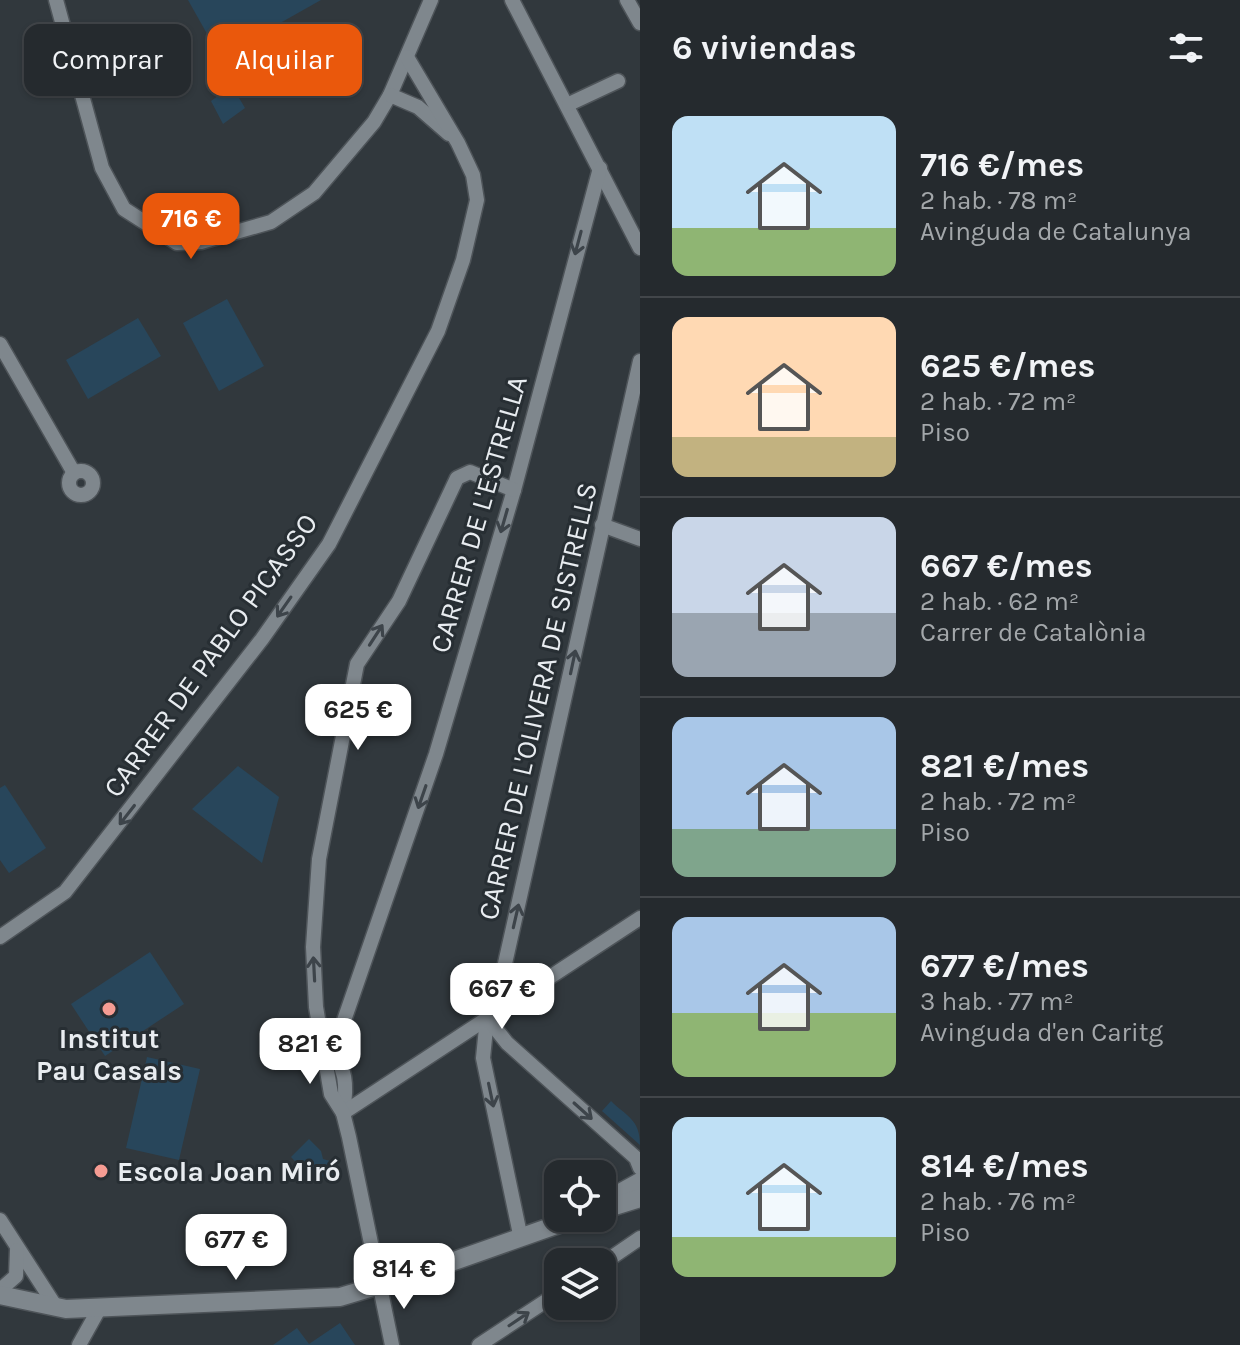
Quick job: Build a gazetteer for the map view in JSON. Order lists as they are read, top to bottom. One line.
{"streets":{"street":["CARRER DE L'ESTRELLA","CARRER DE PABLO PICASSO","CARRER DE L'OLIVERA DE SISTRELLS"]},"one_way":["CARRER DE L'ESTRELLA","CARRER DE PABLO PICASSO"],"places":["Institut Pau Casals","Escola Joan Miró"],"page":{"heading":"6 viviendas","chip":["Comprar","Alquilar"],"list":[{"name":"716 €/mes","note":"2 hab. · 78 m² · Avinguda de Catalunya"},{"name":"625 €/mes","note":"2 hab. · 72 m² · Piso"},{"name":"667 €/mes","note":"2 hab. · 62 m² · Carrer de Catalònia"},{"name":"821 €/mes","note":"2 hab. · 72 m² · Piso"},{"name":"677 €/mes","note":"3 hab. · 77 m² · Avinguda d'en Caritg"},{"name":"814 €/mes","note":"2 hab. · 76 m² · Piso"}],"price":["716 €","625 €","667 €","821 €","677 €","814 €"]}}
